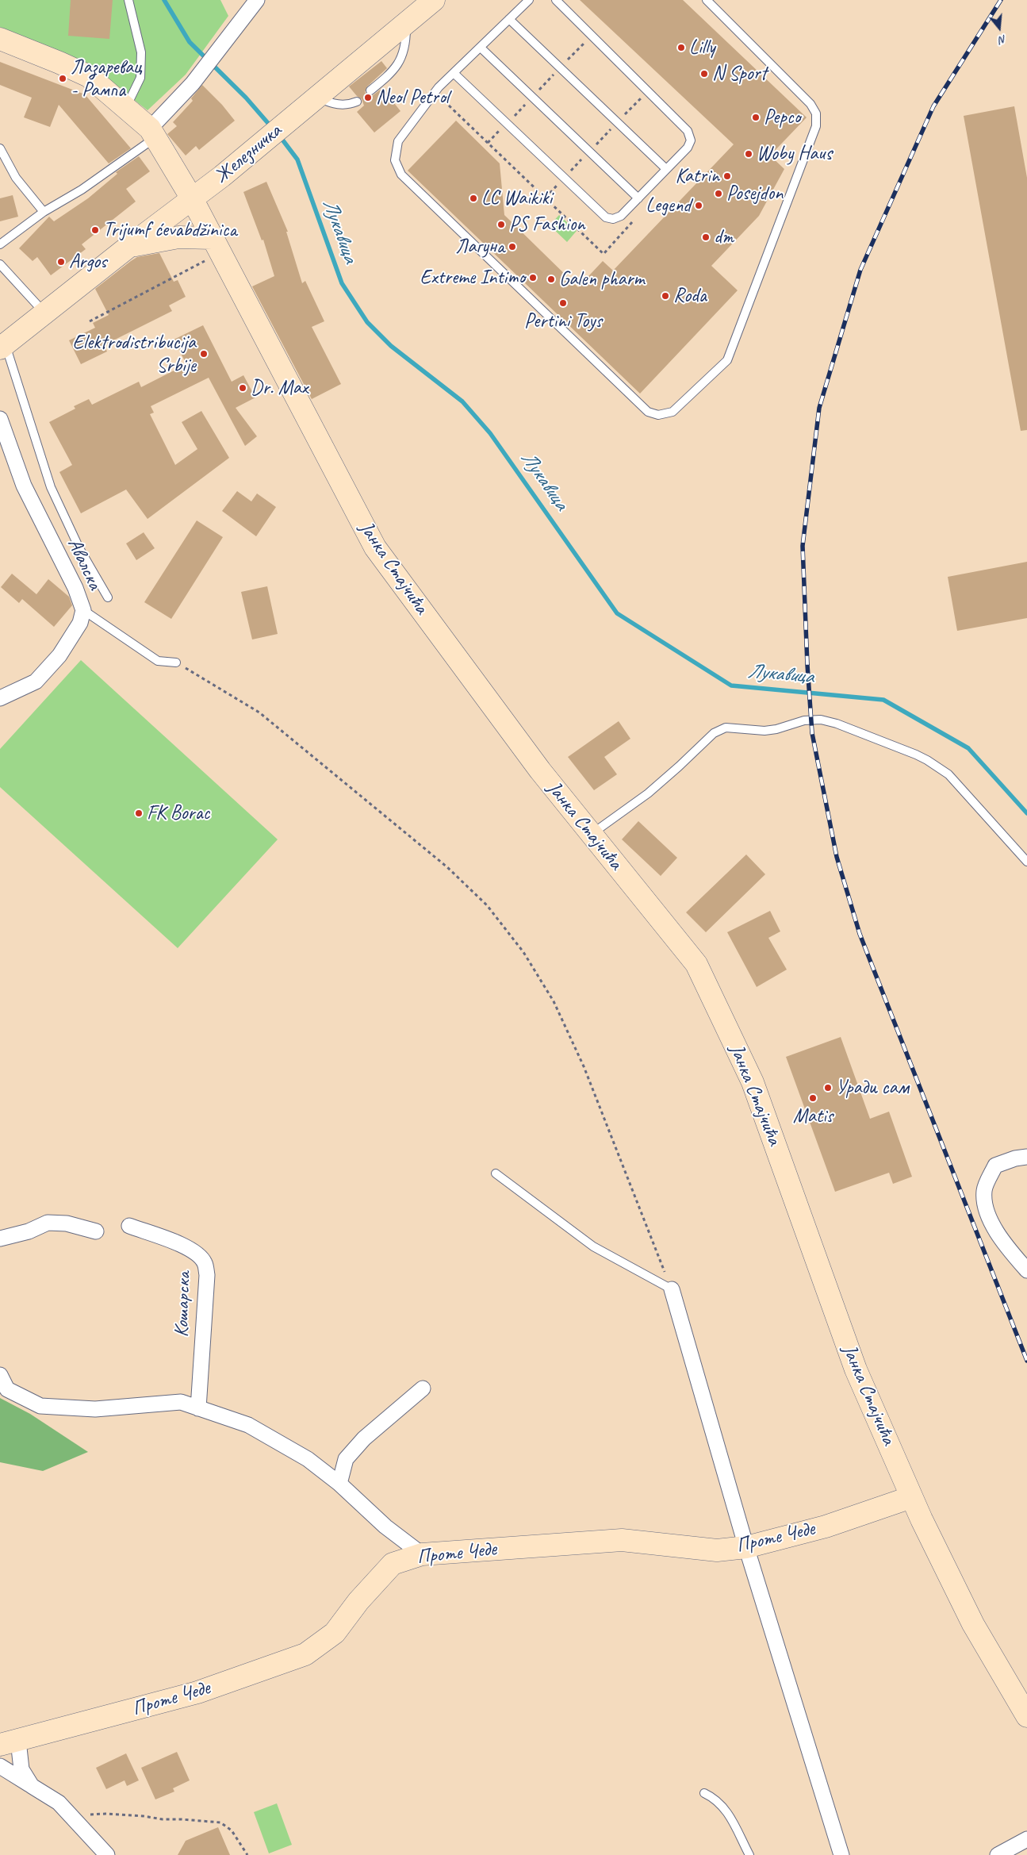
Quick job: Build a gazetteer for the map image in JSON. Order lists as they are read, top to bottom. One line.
{"streets":{"street":["Железничка","Авалска","Јанка Стајчића","Кошарска","Проте Чеде"]},"crossings":[["Железничка","Јанка Стајчића"],["Јанка Стајчића","Проте Чеде"]],"water":["Лукавица"],"places":["Lilly","N Sport","Лазаревац - Рампа","Neol Petrol","Pepco","Woby Haus","Katrin","Posejdon","LC Waikiki","Legend","PS Fashion","Trijumf ćevabdžinica","dm","Лагуна","Argos","Extreme Intimo","Galen pharm","Roda","Pertini Toys","Elektrodistribucija Srbije","Dr. Max","FK Borac","Уради сам","Matis"],"north":"bottom"}
